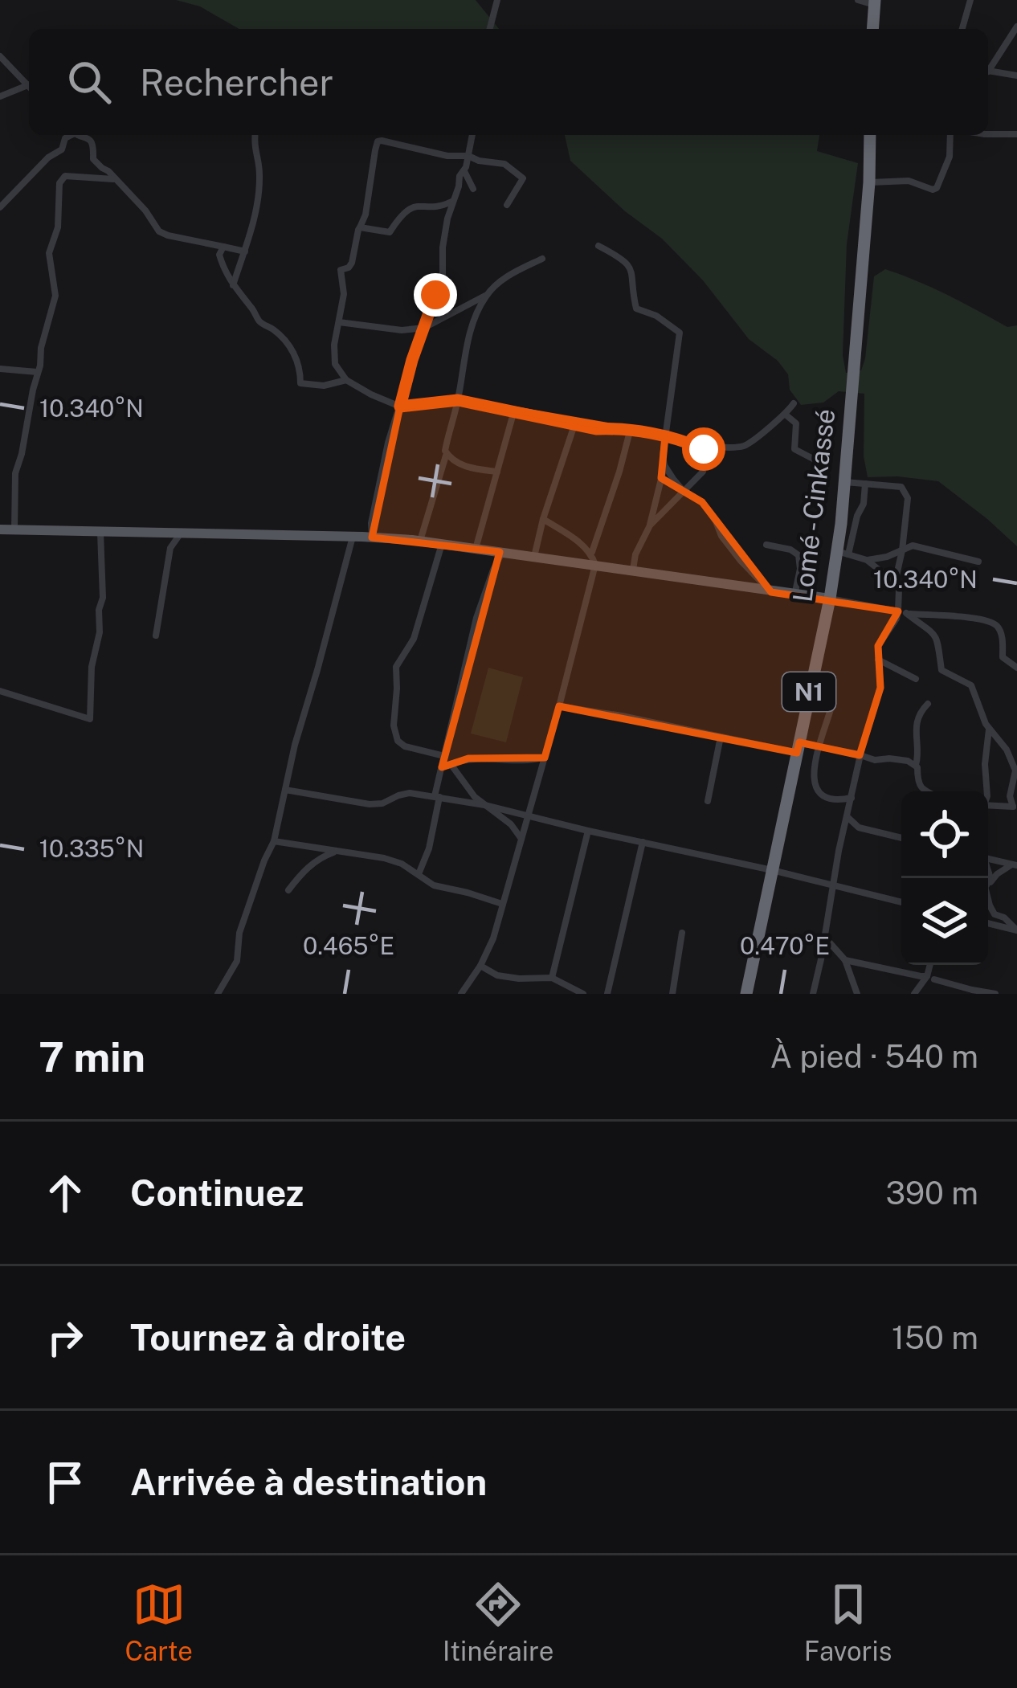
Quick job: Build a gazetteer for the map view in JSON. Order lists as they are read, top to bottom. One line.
{"streets":{"highway":["Lomé - Cinkassé","N1"]},"page":{"search":"Rechercher","heading":["7 min","À pied · 540 m"],"list":[["Continuez","390 m"],["Tournez à droite","150 m"],"Arrivée à destination"],"nav":["Carte","Itinéraire","Favoris"]},"coordinates":["10.340°N","10.335°N","0.465°E","0.470°E"]}
